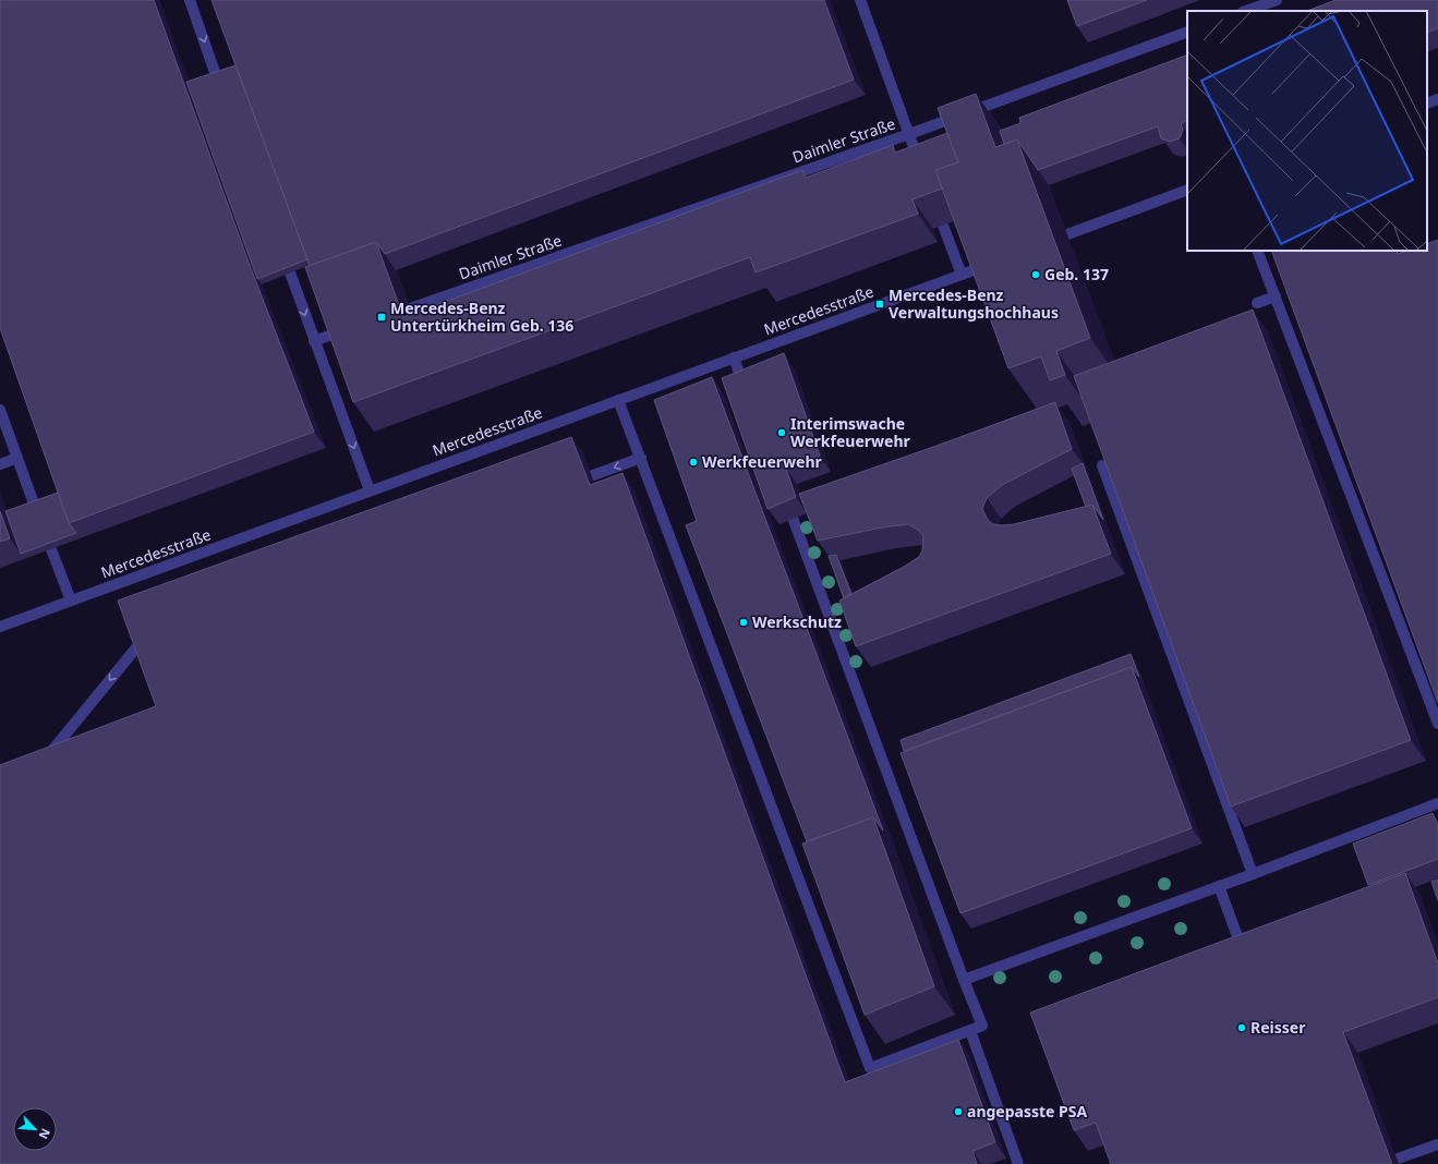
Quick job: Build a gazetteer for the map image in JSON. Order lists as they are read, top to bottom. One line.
{"streets":{"street":["Daimler Straße","Mercedesstraße"]},"places":{"other":["Geb. 137","Interimswache Werkfeuerwehr","Werkfeuerwehr","Werkschutz","Reisser","angepasste PSA"],"transit":["Mercedes-Benz Verwaltungshochhaus","Mercedes-Benz Untertürkheim Geb. 136"]},"north":"bottom right"}
